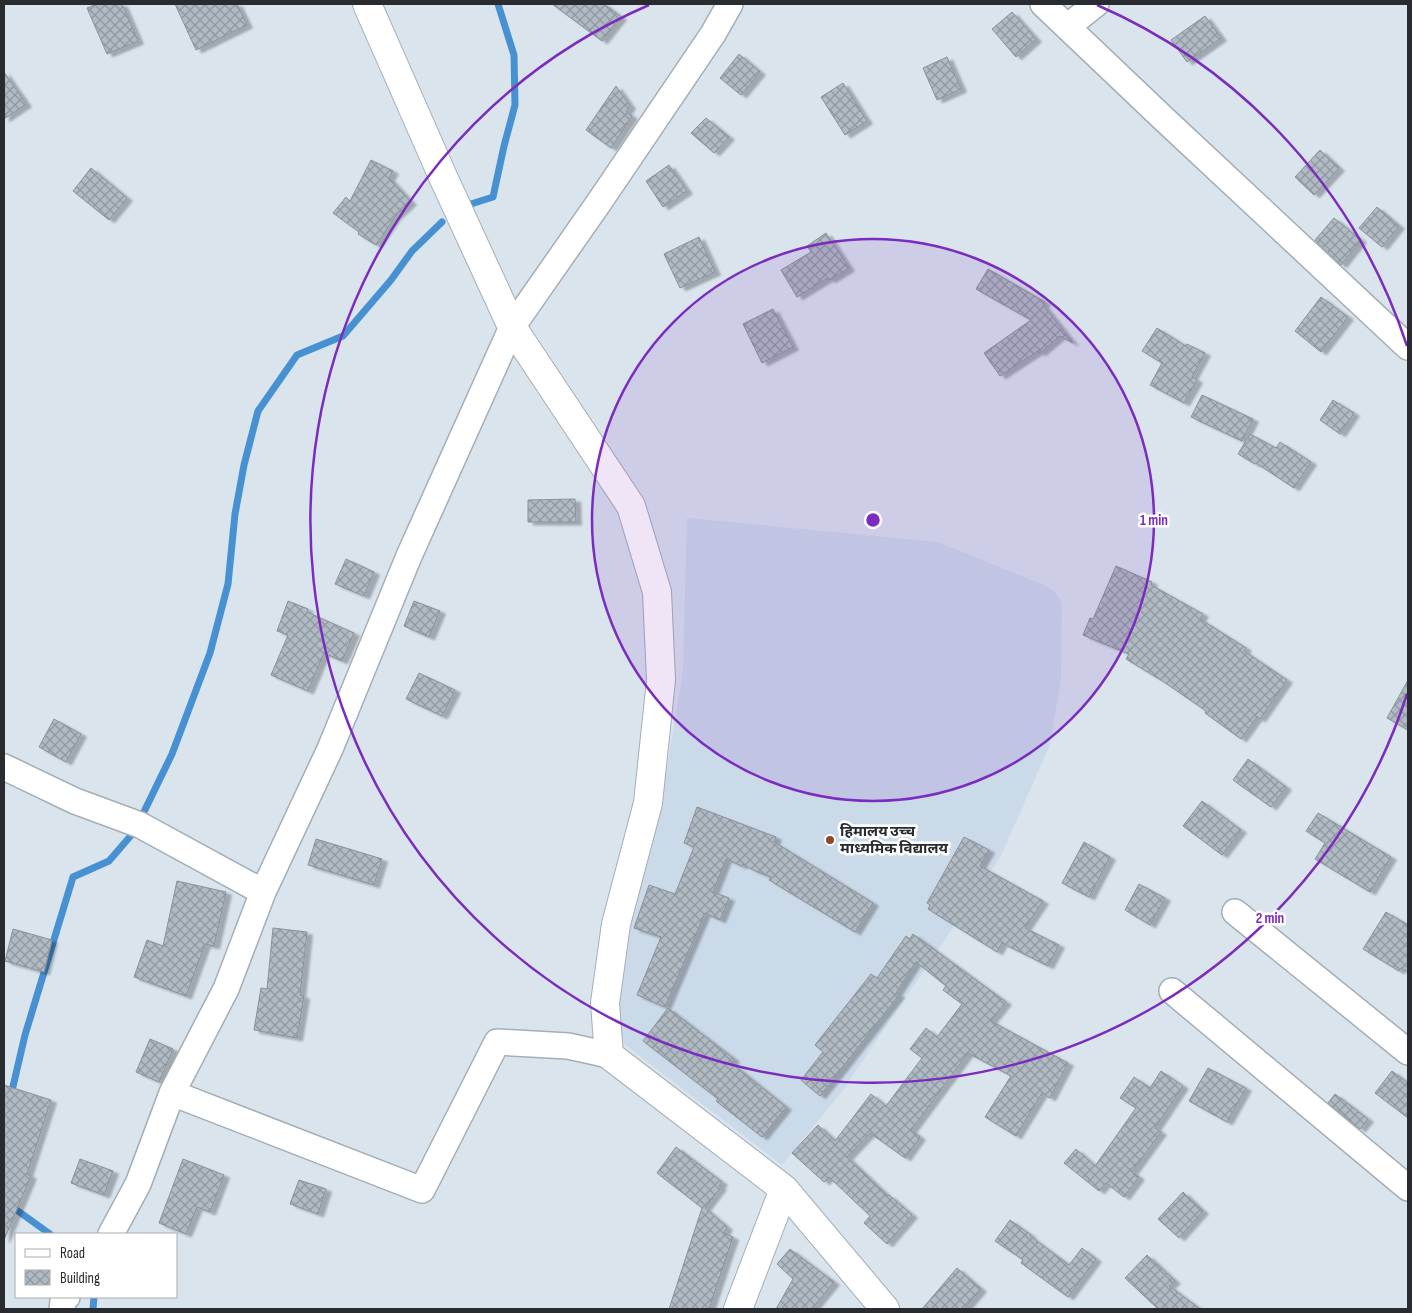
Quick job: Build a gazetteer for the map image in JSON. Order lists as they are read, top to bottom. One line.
{"places":["हिमालय उच्च माध्यमिक विद्यालय"],"legend":["Road","Building"],"rings":["1 min","2 min"]}
